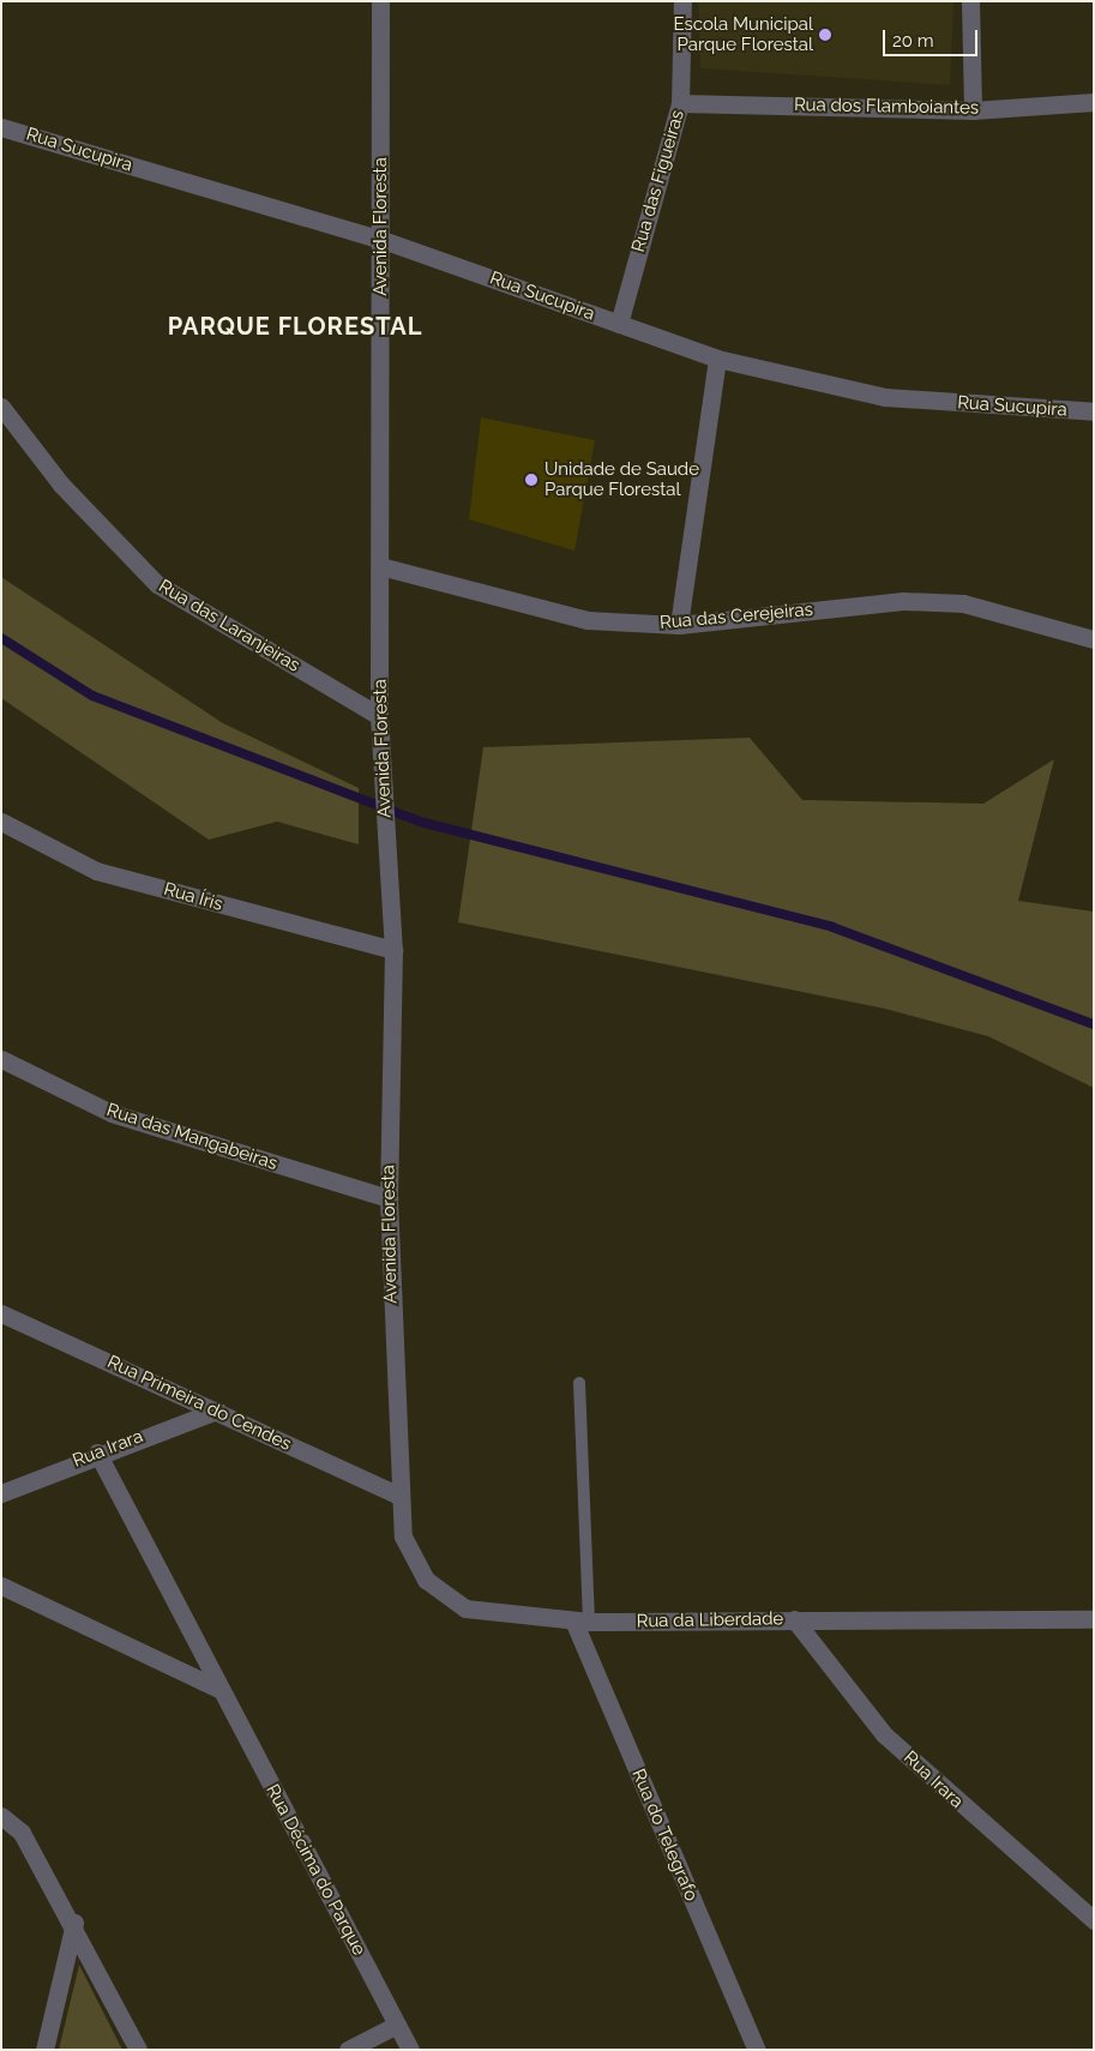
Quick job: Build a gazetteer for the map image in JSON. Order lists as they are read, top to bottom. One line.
{"streets":{"street":["Rua dos Flamboiantes","Rua Sucupira","Rua das Figueiras","Avenida Floresta","Rua das Cerejeiras","Rua das Laranjeiras","Rua Íris","Rua das Mangabeiras","Rua Primeira do Cendes","Rua Irara","Rua da Liberdade","Rua do Telegrafo","Rua Décima do Parque"]},"crossings":[["Rua dos Flamboiantes","Rua das Figueiras"],["Rua Sucupira","Rua das Figueiras"],["Rua Sucupira","Avenida Floresta"],["Avenida Floresta","Rua das Cerejeiras"],["Avenida Floresta","Rua das Laranjeiras"],["Avenida Floresta","Rua Íris"],["Avenida Floresta","Rua das Mangabeiras"],["Avenida Floresta","Rua Primeira do Cendes"],["Avenida Floresta","Rua da Liberdade"],["Rua Primeira do Cendes","Rua Irara"],["Rua Primeira do Cendes","Rua da Liberdade"],["Rua Irara","Rua da Liberdade"],["Rua Irara","Rua Décima do Parque"],["Rua da Liberdade","Rua do Telegrafo"]],"districts":["PARQUE FLORESTAL"],"places":["Escola Municipal Parque Florestal","Unidade de Saude Parque Florestal"],"scale_bar":"20 m"}
